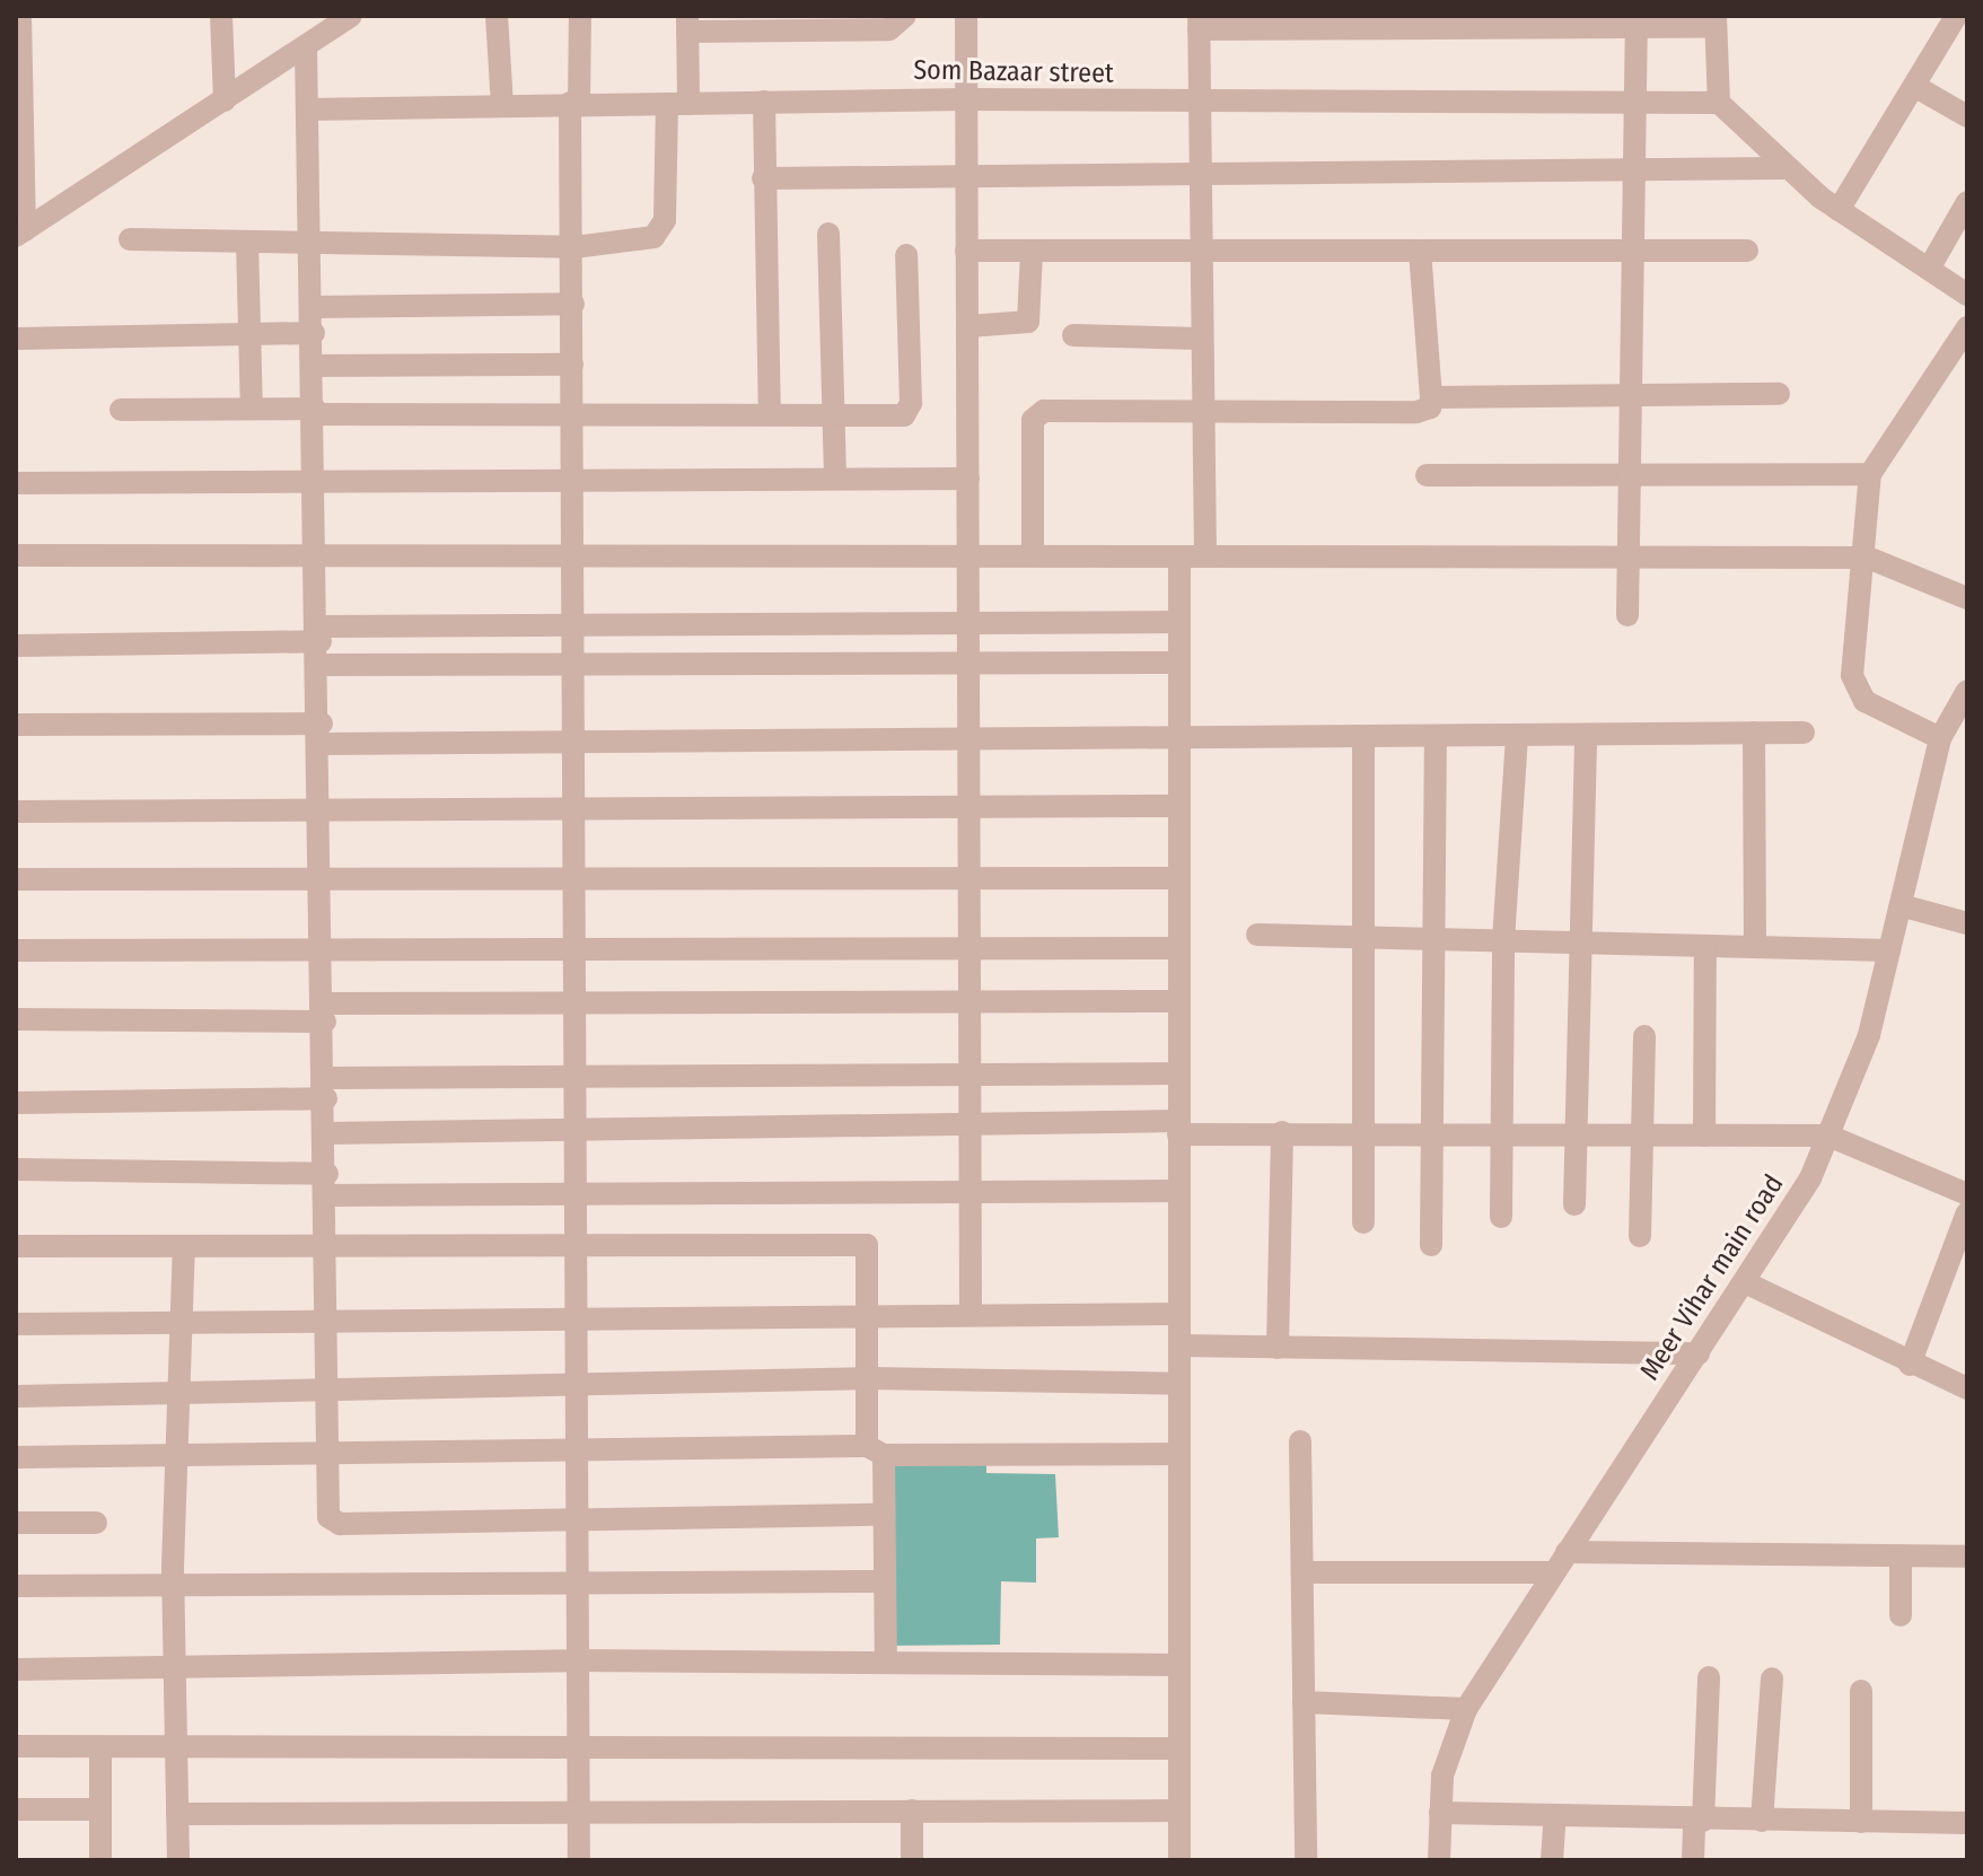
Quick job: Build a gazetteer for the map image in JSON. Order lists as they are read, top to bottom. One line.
{"streets":{"street":["Som Bazaar street","Meer Vihar main road"]}}
